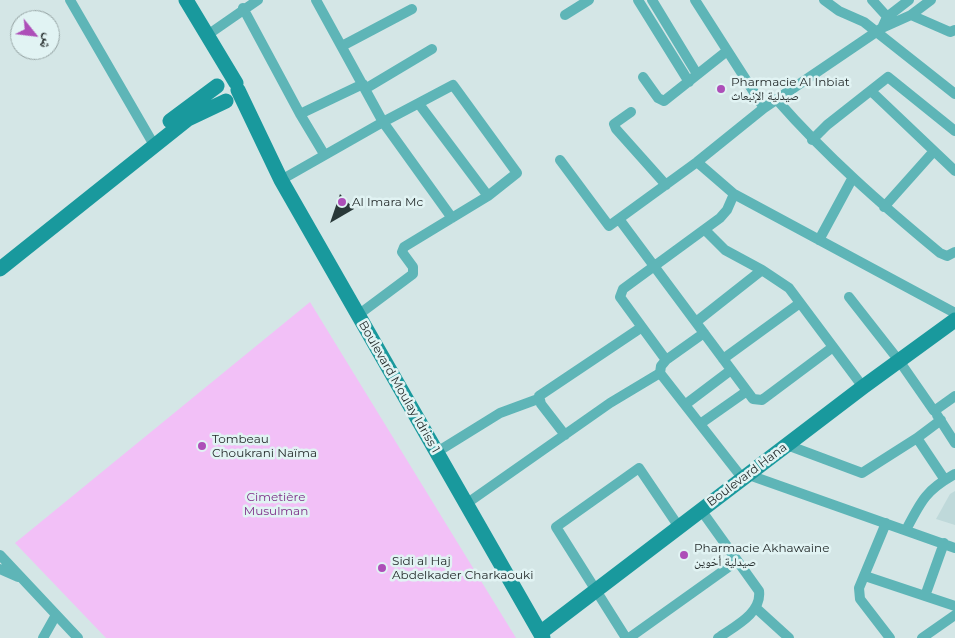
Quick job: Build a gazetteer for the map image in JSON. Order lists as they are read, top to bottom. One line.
{"streets":{"main road":["Boulevard Moulay Idriss 1","Boulevard Hana"]},"crossings":[["Boulevard Moulay Idriss 1","Boulevard Hana"]],"parks":["Cimetière Musulman"],"places":["Pharmacie Al Inbiat صيدلية الإنبعاث","Al Imara Mc","Tombeau Choukrani Naïma","Pharmacie Akhawaine صيدلية أخوين","Sidi al Haj Abdelkader Charkaouki"],"north":"bottom right"}
